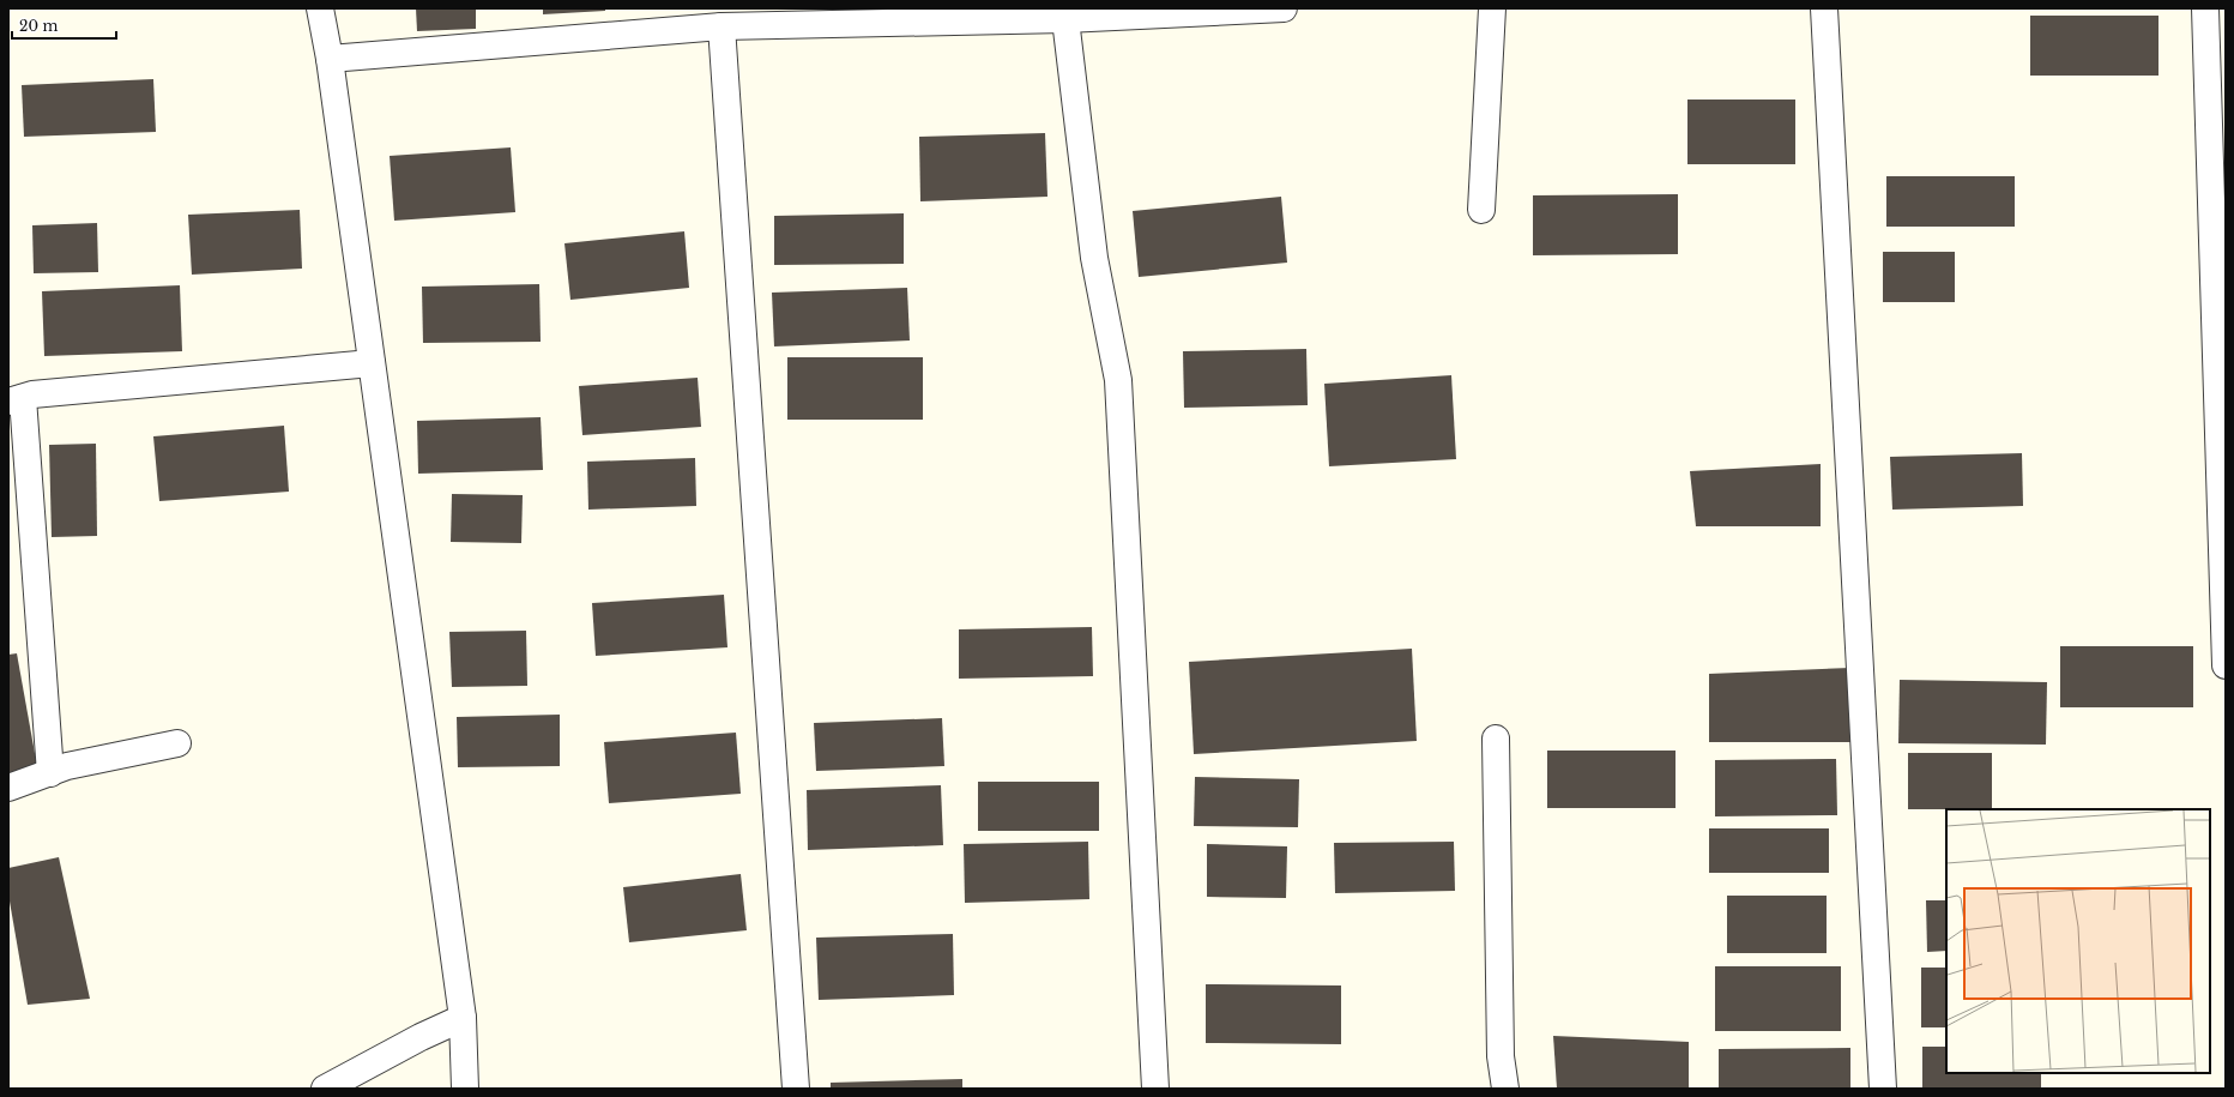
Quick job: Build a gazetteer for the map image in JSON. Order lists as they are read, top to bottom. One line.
{"scale_bar":"20 m"}
